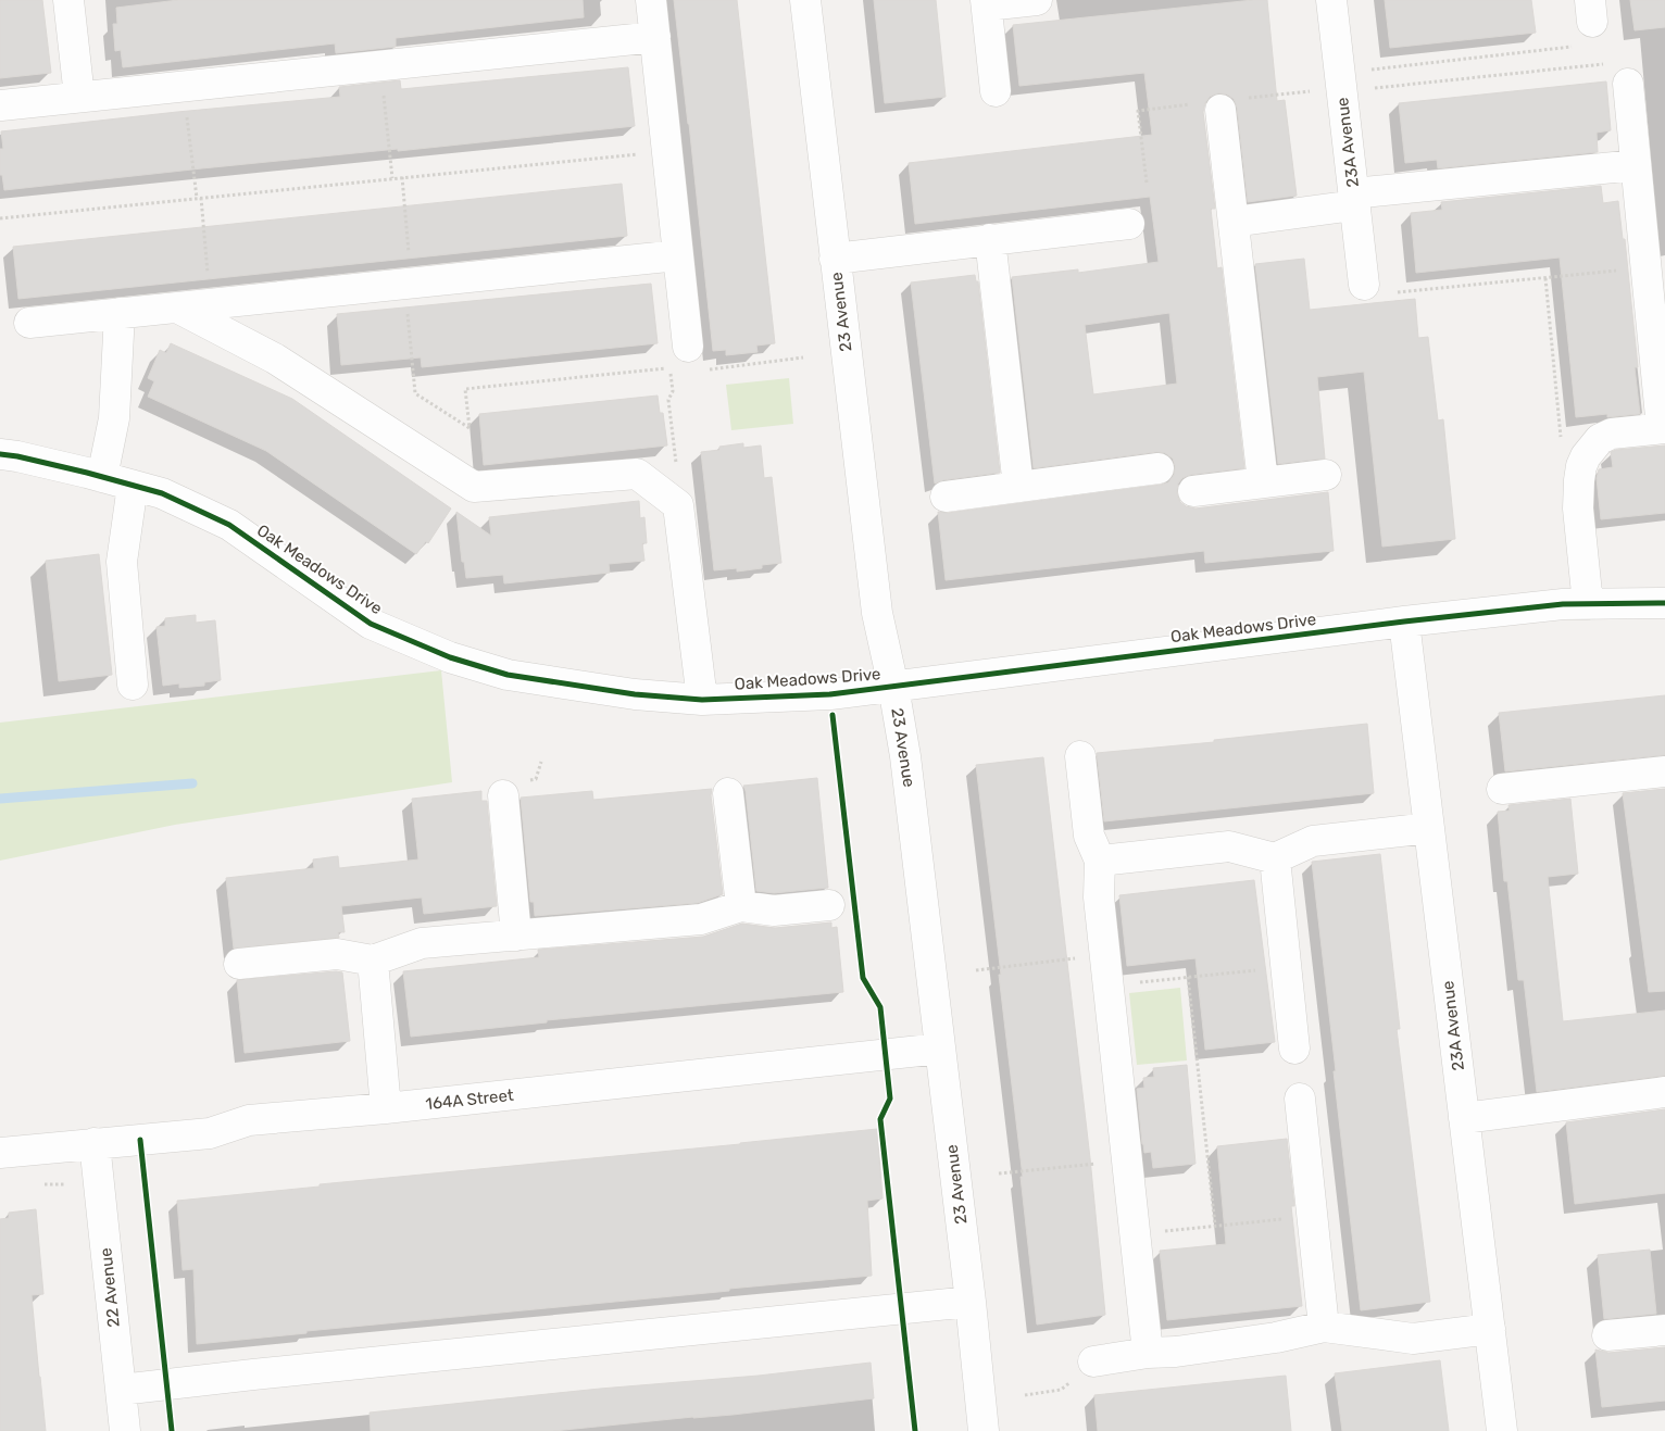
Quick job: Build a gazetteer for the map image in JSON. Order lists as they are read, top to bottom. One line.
{"streets":{"street":["23A Avenue","23 Avenue","Oak Meadows Drive","164A Street","22 Avenue"]},"crossings":[["23A Avenue","Oak Meadows Drive"],["23 Avenue","Oak Meadows Drive"],["23 Avenue","164A Street"],["164A Street","22 Avenue"]]}
